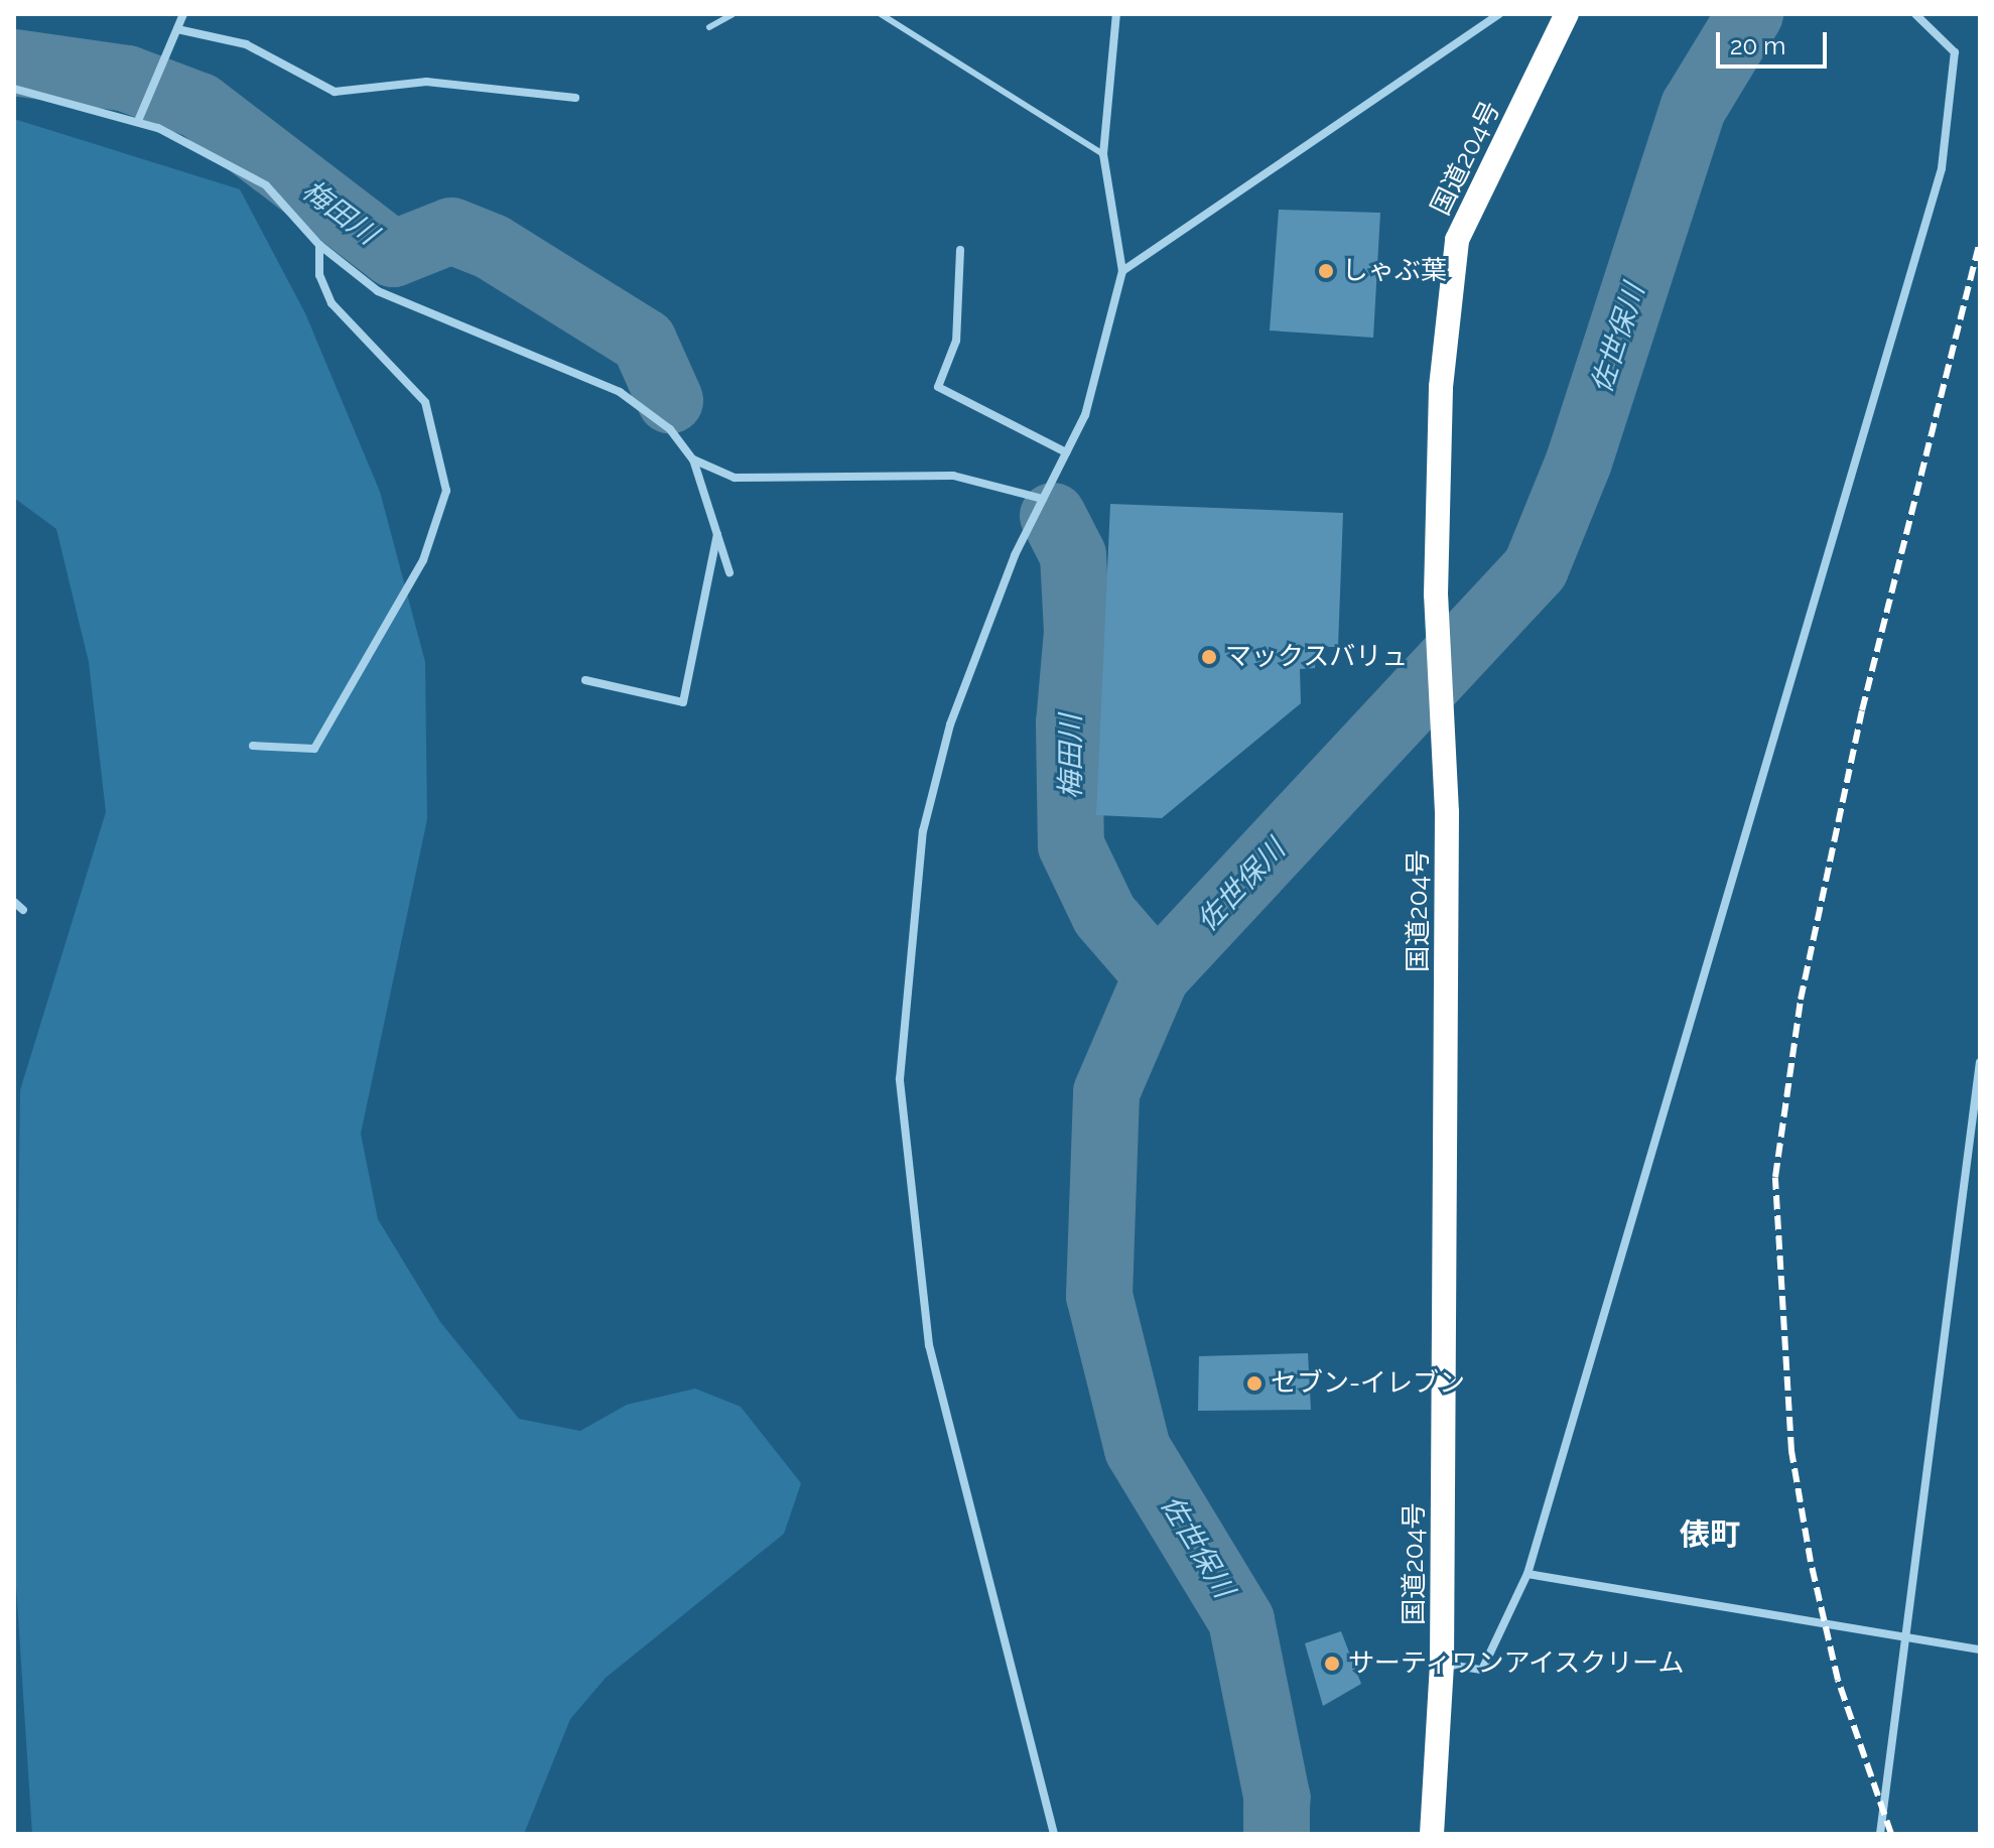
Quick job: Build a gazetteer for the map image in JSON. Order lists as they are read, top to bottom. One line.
{"streets":{"highway":["国道204号"]},"districts":["俵町"],"water":["梅田川","佐世保川"],"places":["しゃぶ葉","マックスバリュ","セブン-イレブン","サーティワンアイスクリーム"],"scale_bar":"20 m"}
